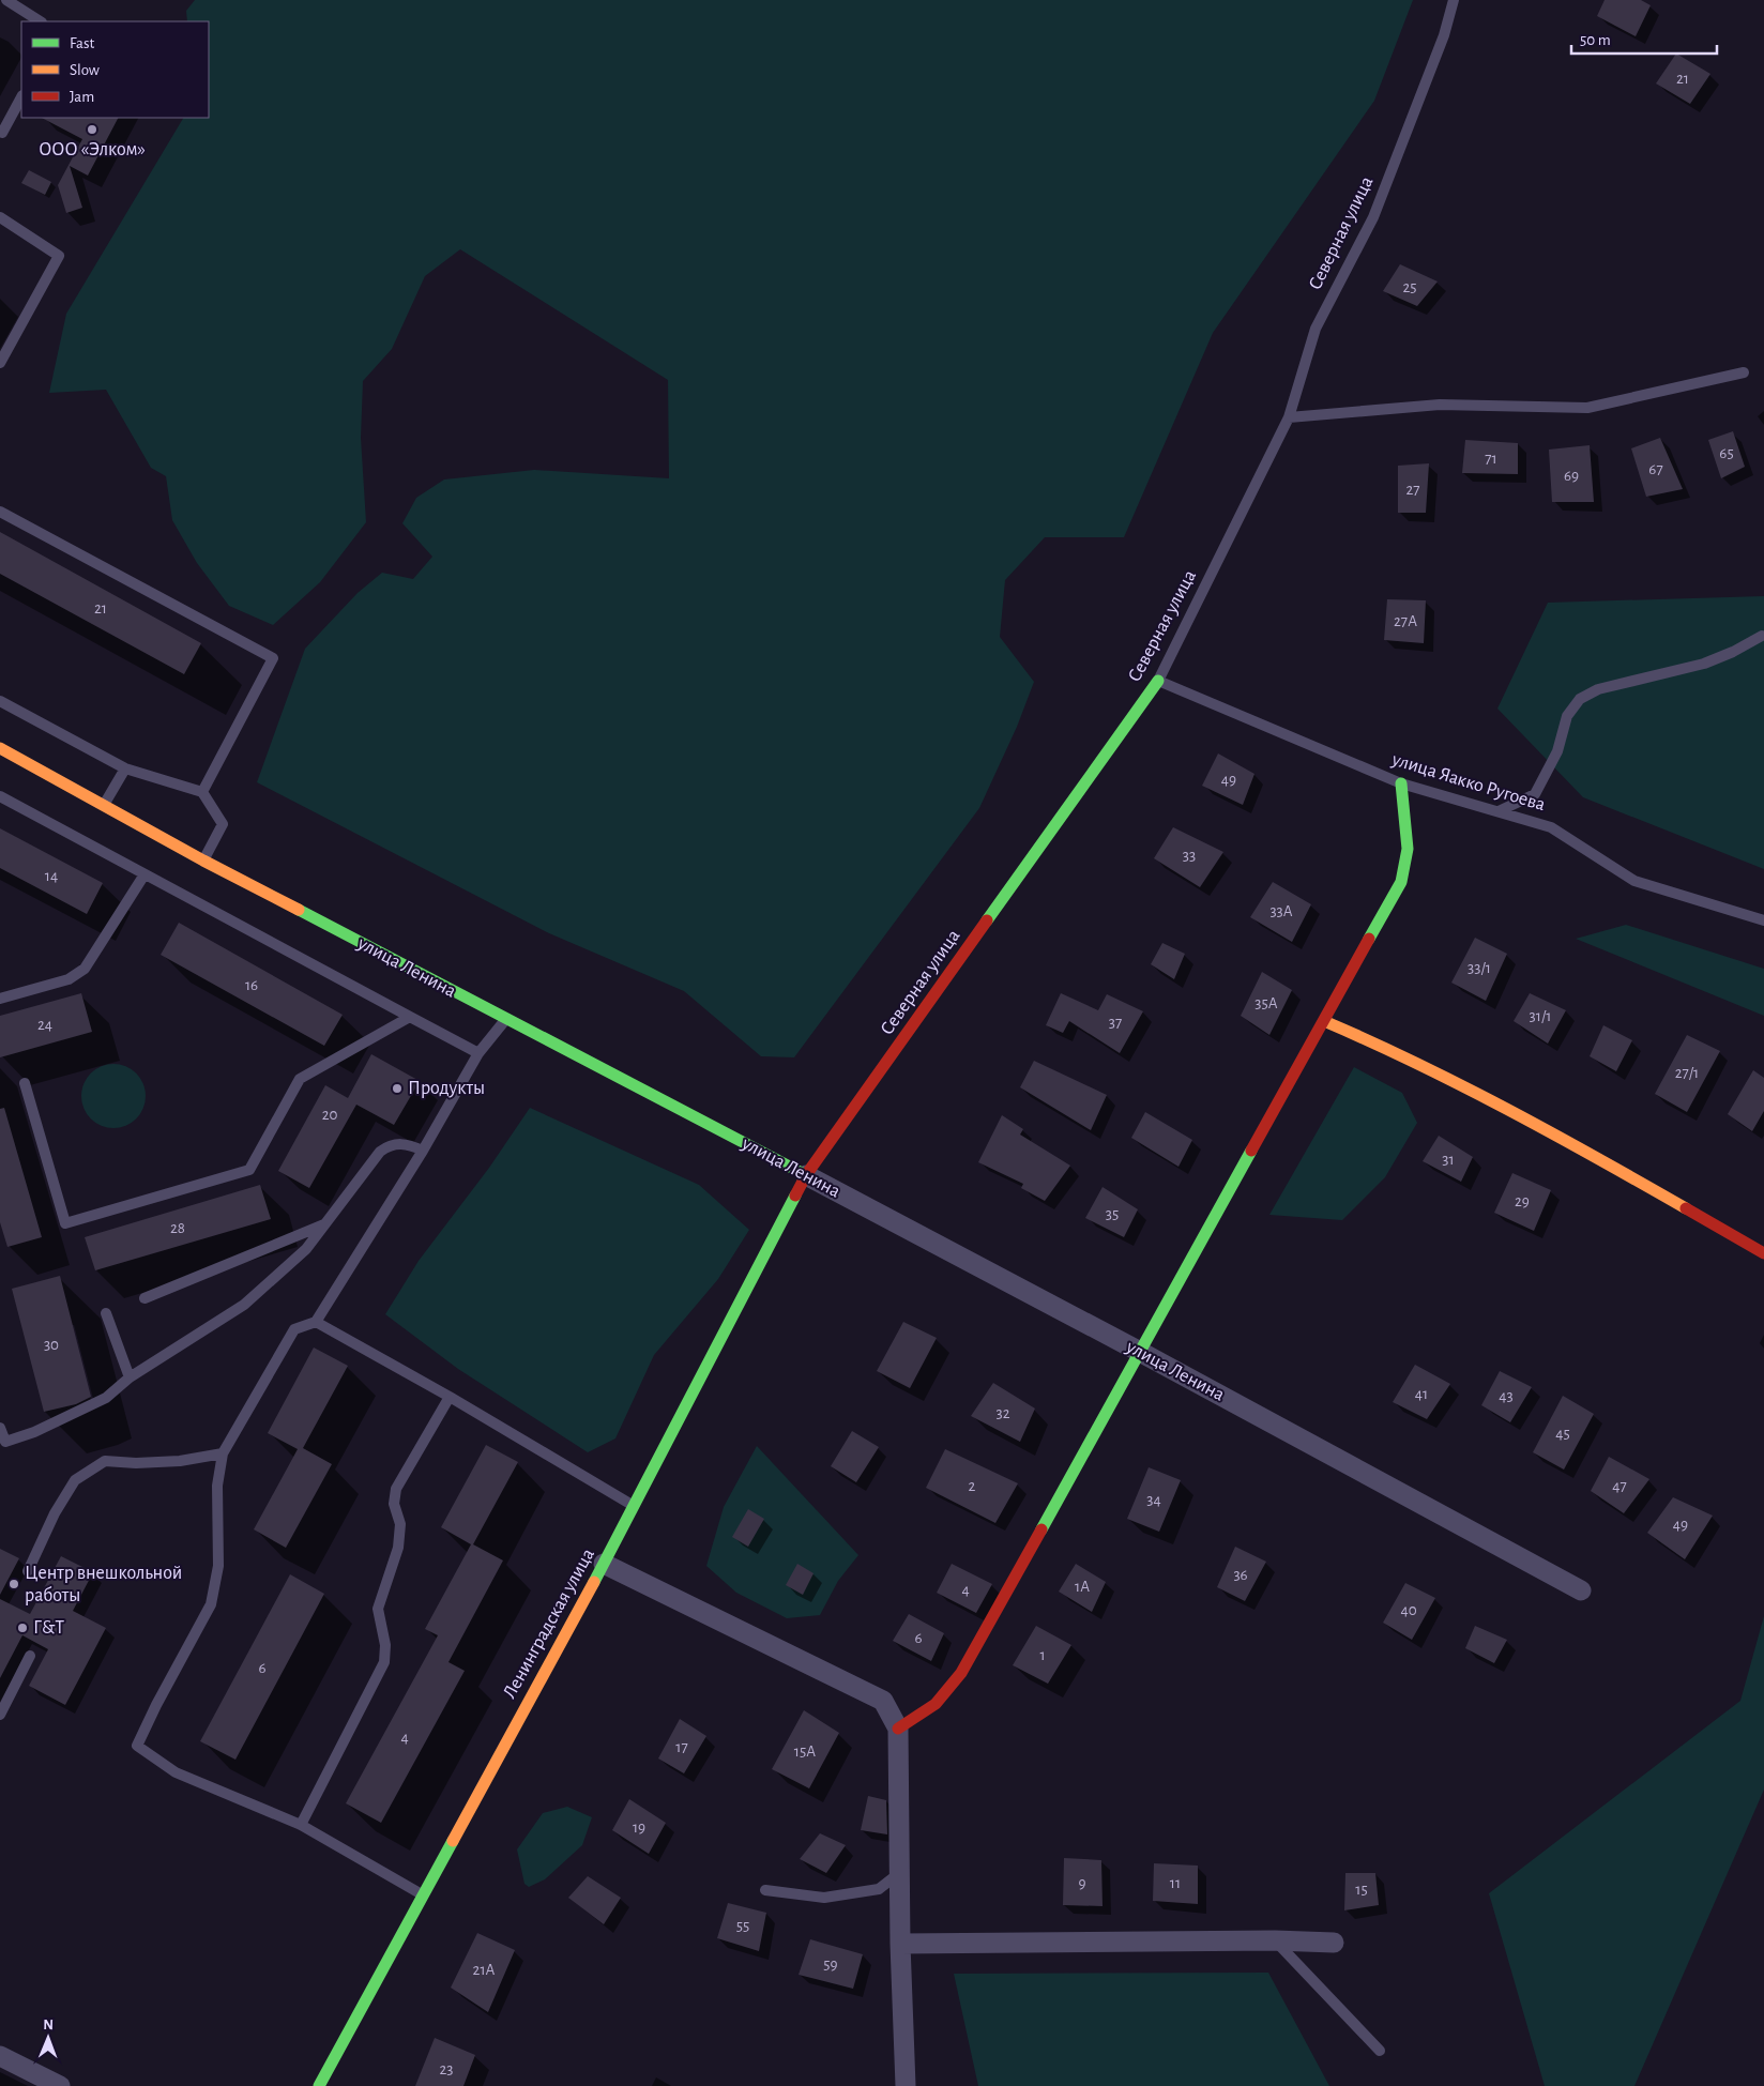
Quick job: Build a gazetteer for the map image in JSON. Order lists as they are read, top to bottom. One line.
{"streets":{"street":["Северная улица","улица Ленина","Ленинградская улица"],"lane":["улица Яакко Ругоева"]},"crossings":[["Северная улица","улица Яакко Ругоева"],["Северная улица","улица Ленина"],["Северная улица","Ленинградская улица"],["улица Ленина","Ленинградская улица"]],"places":["ООО «Элком»","Продукты","Центр внешкольной работы","Г&Т"],"house_numbers":["21","25","65","71","67","69","27","21","27А","49","33","14","33А","33/1","16","35А","31/1","37","24","27/1","20","31","29","35","28","30","41","43","32","45","2","47","34","49","36","1А","4","40","6","1","6","4","17","15А","19","9","11","15","55","59","21А","23"],"legend":["Fast","Slow","Jam"],"scale_bar":"50 m","north":"top"}
